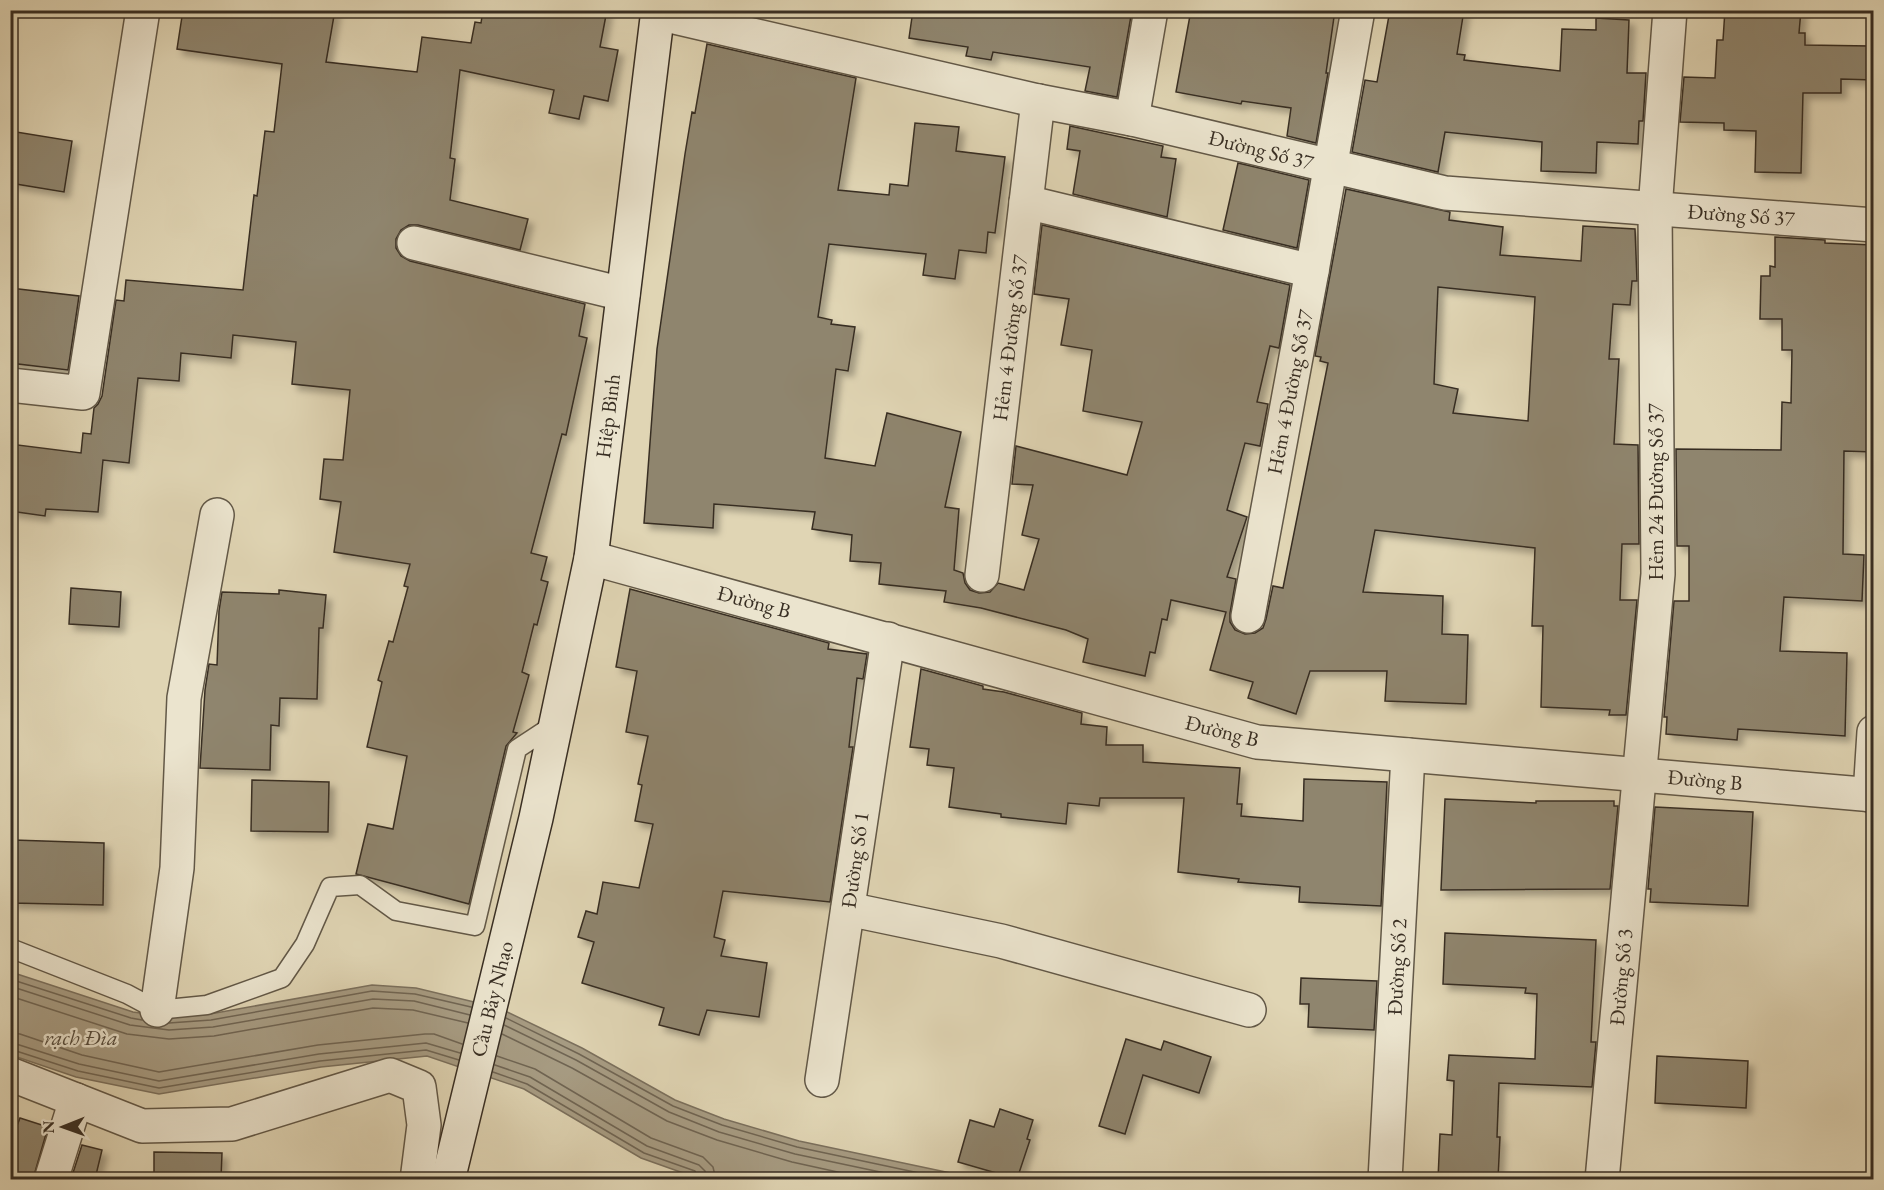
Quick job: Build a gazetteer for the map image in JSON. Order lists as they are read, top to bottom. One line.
{"streets":{"street":["Đường Số 37","Hẻm 4 Đường Số 37","Hẻm 4 Đường Sổ 37","Hiệp Bình","Hẻm 24 Đường Sổ 37","Đường B","Đường Số 1","Đường Số 2","Đường Số 3","Cầu Bảy Nhạo"]},"crossings":[["Đường Số 37","Hẻm 4 Đường Số 37"],["Đường Số 37","Hẻm 4 Đường Sổ 37"],["Đường Số 37","Hiệp Bình"],["Đường Số 37","Hẻm 24 Đường Sổ 37"],["Hiệp Bình","Đường B"],["Hiệp Bình","Cầu Bảy Nhạo"],["Hẻm 24 Đường Sổ 37","Đường B"],["Hẻm 24 Đường Sổ 37","Đường Số 3"],["Đường B","Đường Số 1"],["Đường B","Đường Số 2"],["Đường B","Đường Số 3"]],"water":["rạch Đìa"],"north":"left"}
